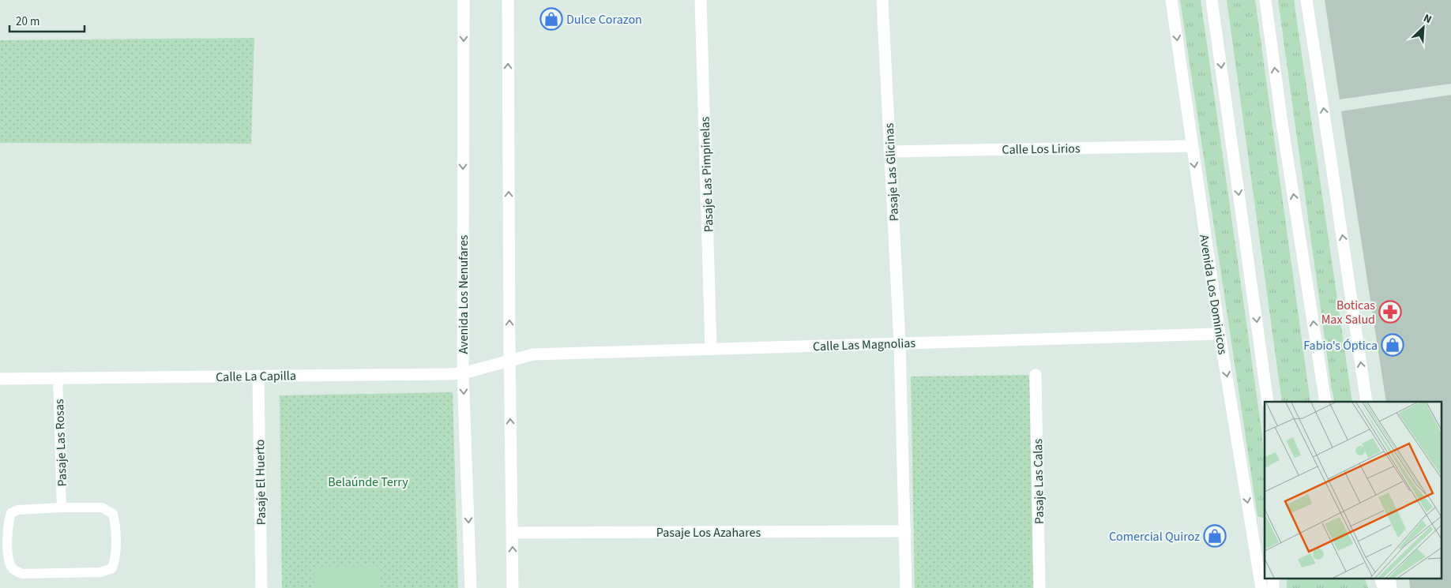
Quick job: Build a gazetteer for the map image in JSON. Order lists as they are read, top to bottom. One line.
{"streets":{"street":["Calle Los Lirios","Pasaje Las Glicinas","Pasaje Las Pimpinelas","Avenida Los Nenufares","Avenida Los Dominicos","Calle Las Magnolias","Calle La Capilla","Pasaje Las Calas","Pasaje El Huerto","Pasaje Los Azahares"],"lane":["Pasaje Las Rosas"]},"crossings":[["Calle Los Lirios","Pasaje Las Glicinas"],["Calle Los Lirios","Avenida Los Dominicos"],["Pasaje Las Glicinas","Calle Las Magnolias"],["Pasaje Las Glicinas","Pasaje Los Azahares"],["Pasaje Las Pimpinelas","Calle Las Magnolias"],["Avenida Los Nenufares","Calle La Capilla"],["Avenida Los Dominicos","Calle Las Magnolias"],["Calle Las Magnolias","Calle La Capilla"],["Calle La Capilla","Pasaje Las Rosas"],["Calle La Capilla","Pasaje El Huerto"]],"parks":["Belaúnde Terry"],"places":{"shop":["Dulce Corazon","Fabio's Óptica","Comercial Quiroz"],"pharmacy":["Boticas Max Salud"]},"scale_bar":"20 m","north":"top right"}
